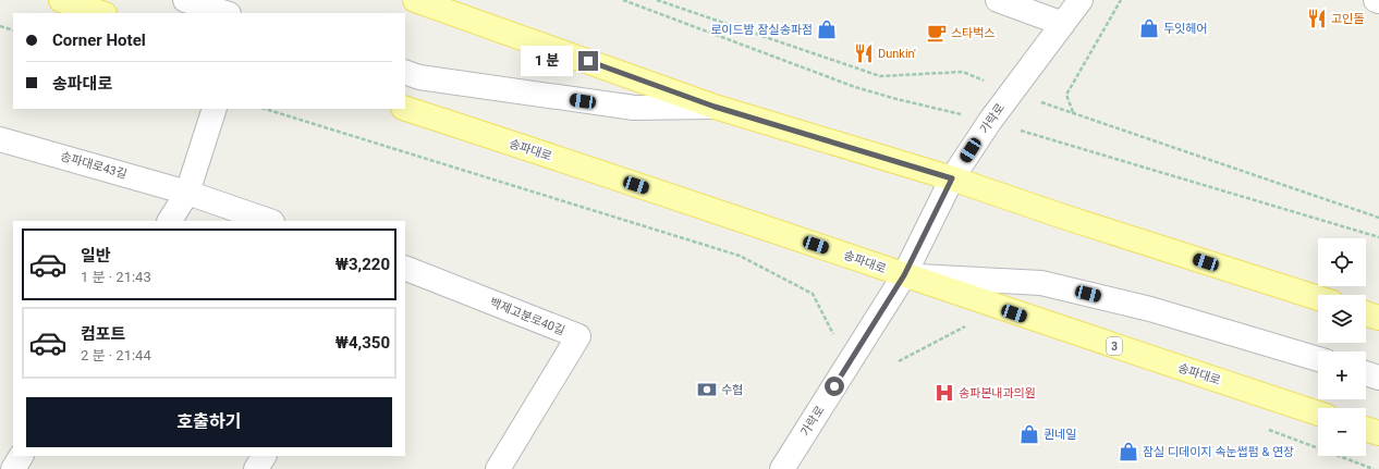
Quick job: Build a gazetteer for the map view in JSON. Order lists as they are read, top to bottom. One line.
{"streets":{"main road":["송파대로","3"],"street":["가락로","송파대로43길","백제고분로40길"]},"crossings":[["가락로","송파대로"]],"places":{"restaurant":["고인돌","Dunkin'"],"shop":["두잇헤어","로이드밤 잠실송파점","퀸네일","잠실 디데이지 속눈썹펌 & 연장"],"cafe":["스타벅스"],"bank":["수협"],"hospital":["송파본내과의원"]},"page":{"banner":["Corner Hotel","송파대로"],"bubble":"1 분","list":[{"name":"일반","note":"1 분 · 21:43","value":"₩3,220"},{"name":"컴포트","note":"2 분 · 21:44","value":"₩4,350"}],"map_buttons":["+","−"],"buttons":"호출하기"}}
